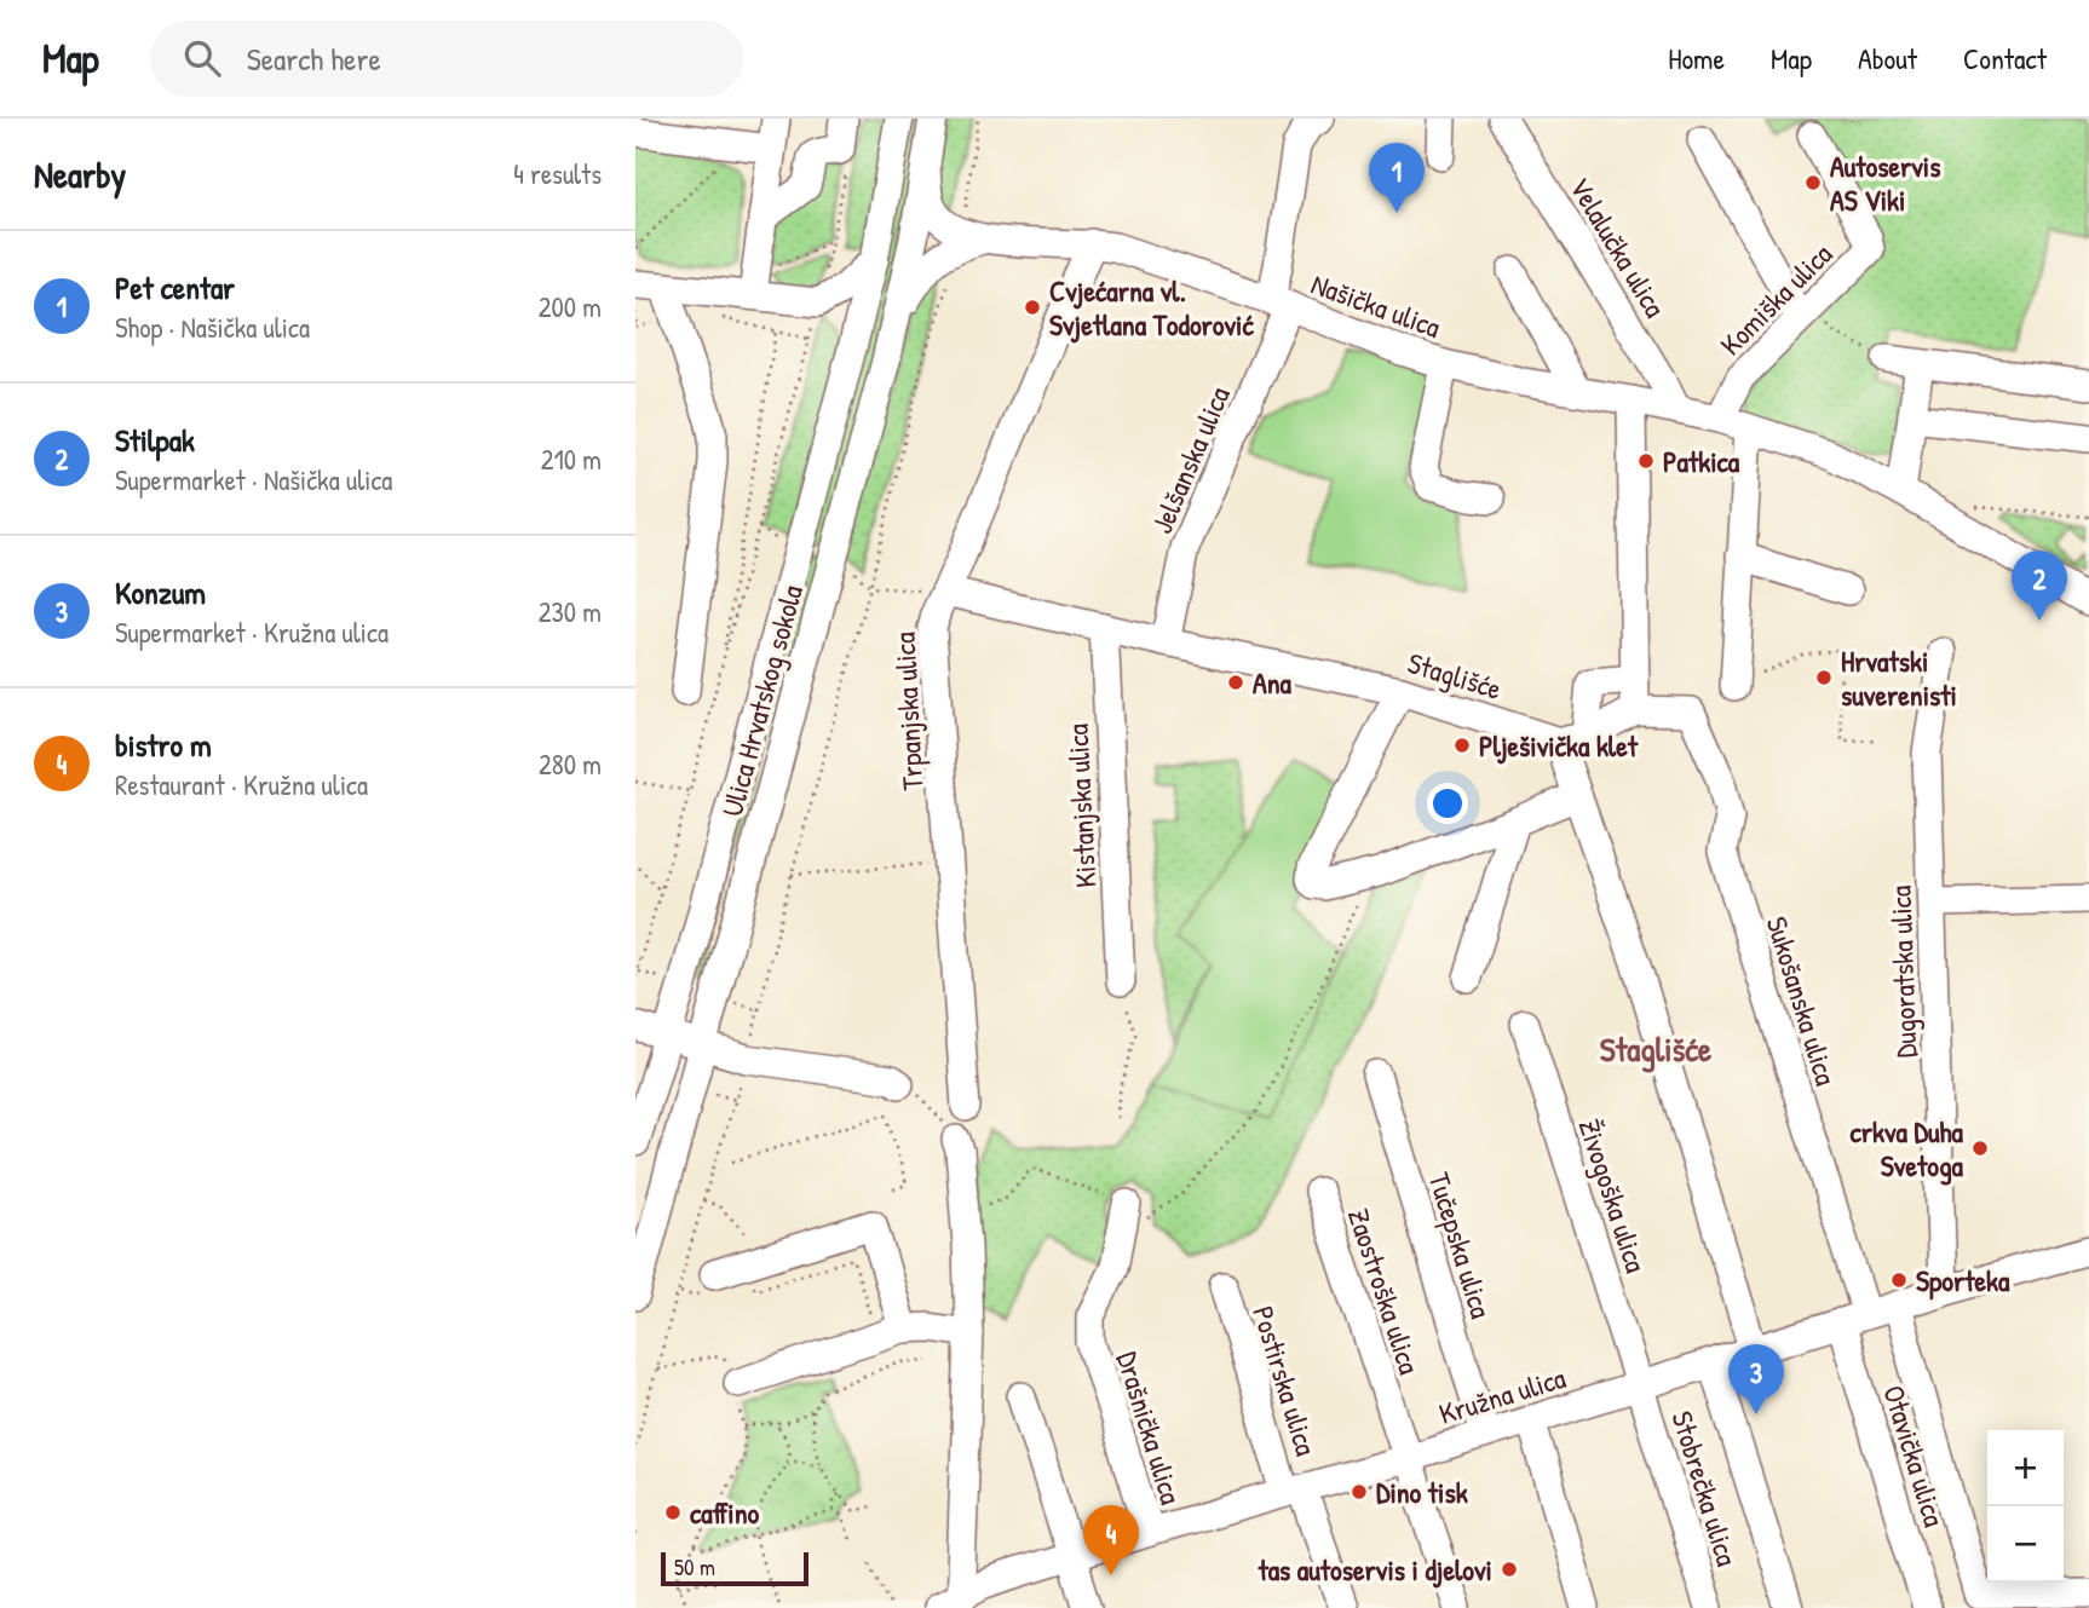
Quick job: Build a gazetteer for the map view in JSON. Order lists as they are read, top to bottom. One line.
{"streets":{"street":["Velalučka ulica","Komiška ulica","Našička ulica","Jelšanska ulica","Staglišće","Ulica Hrvatskog sokola","Trpanjska ulica","Kistanjska ulica","Dugoratska ulica","Sukošanska ulica","Živogoška ulica","Tučepska ulica","Zaostroška ulica","Postirska ulica","Kružna ulica","Drašnička ulica","Otavička ulica","Stobrečka ulica"]},"crossings":[["Velalučka ulica","Našička ulica"],["Komiška ulica","Našička ulica"],["Našička ulica","Jelšanska ulica"],["Našička ulica","Ulica Hrvatskog sokola"],["Našička ulica","Trpanjska ulica"],["Jelšanska ulica","Staglišće"],["Staglišće","Trpanjska ulica"],["Staglišće","Kistanjska ulica"],["Dugoratska ulica","Kružna ulica"],["Sukošanska ulica","Kružna ulica"],["Sukošanska ulica","Otavička ulica"],["Živogoška ulica","Kružna ulica"],["Živogoška ulica","Stobrečka ulica"],["Tučepska ulica","Kružna ulica"],["Zaostroška ulica","Kružna ulica"],["Postirska ulica","Kružna ulica"],["Kružna ulica","Drašnička ulica"],["Kružna ulica","Otavička ulica"],["Kružna ulica","Stobrečka ulica"]],"districts":["Staglišće"],"places":["Autoservis AS Viki","Cvjećarna vl. Svjetlana Todorović","Patkica","Hrvatski suverenisti","Ana","Plješivička klet","crkva Duha Svetoga","Sporteka","Dino tisk","caffino","tas autoservis i djelovi"],"scale_bar":"50 m","page":{"header":"Map","search":"Search here","nav":["Home","Map","About","Contact"],"heading":["Nearby","4 results"],"pins":["1","2","3","4"],"list":[{"mark":"1","name":"Pet centar","note":"Shop · Našička ulica","value":"200 m"},{"mark":"2","name":"Stilpak","note":"Supermarket · Našička ulica","value":"210 m"},{"mark":"3","name":"Konzum","note":"Supermarket · Kružna ulica","value":"230 m"},{"mark":"4","name":"bistro m","note":"Restaurant · Kružna ulica","value":"280 m"}],"map_buttons":["+","−"],"scale":"50 m"}}
